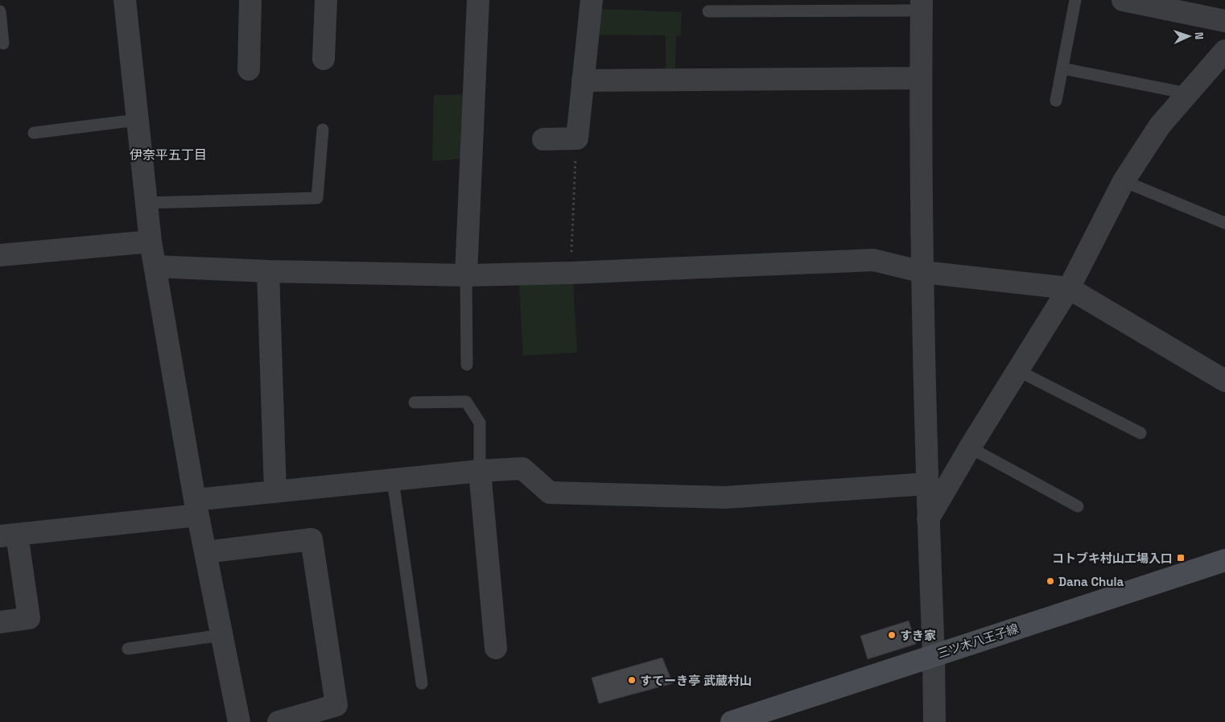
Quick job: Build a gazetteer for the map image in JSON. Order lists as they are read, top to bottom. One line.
{"streets":{"main road":["三ツ木八王子線"]},"districts":["伊奈平五丁目"],"places":{"transit":["コトブキ村山工場入口"],"other":["Dana Chula","すき家","すてーき亭 武蔵村山"]},"north":"right"}
